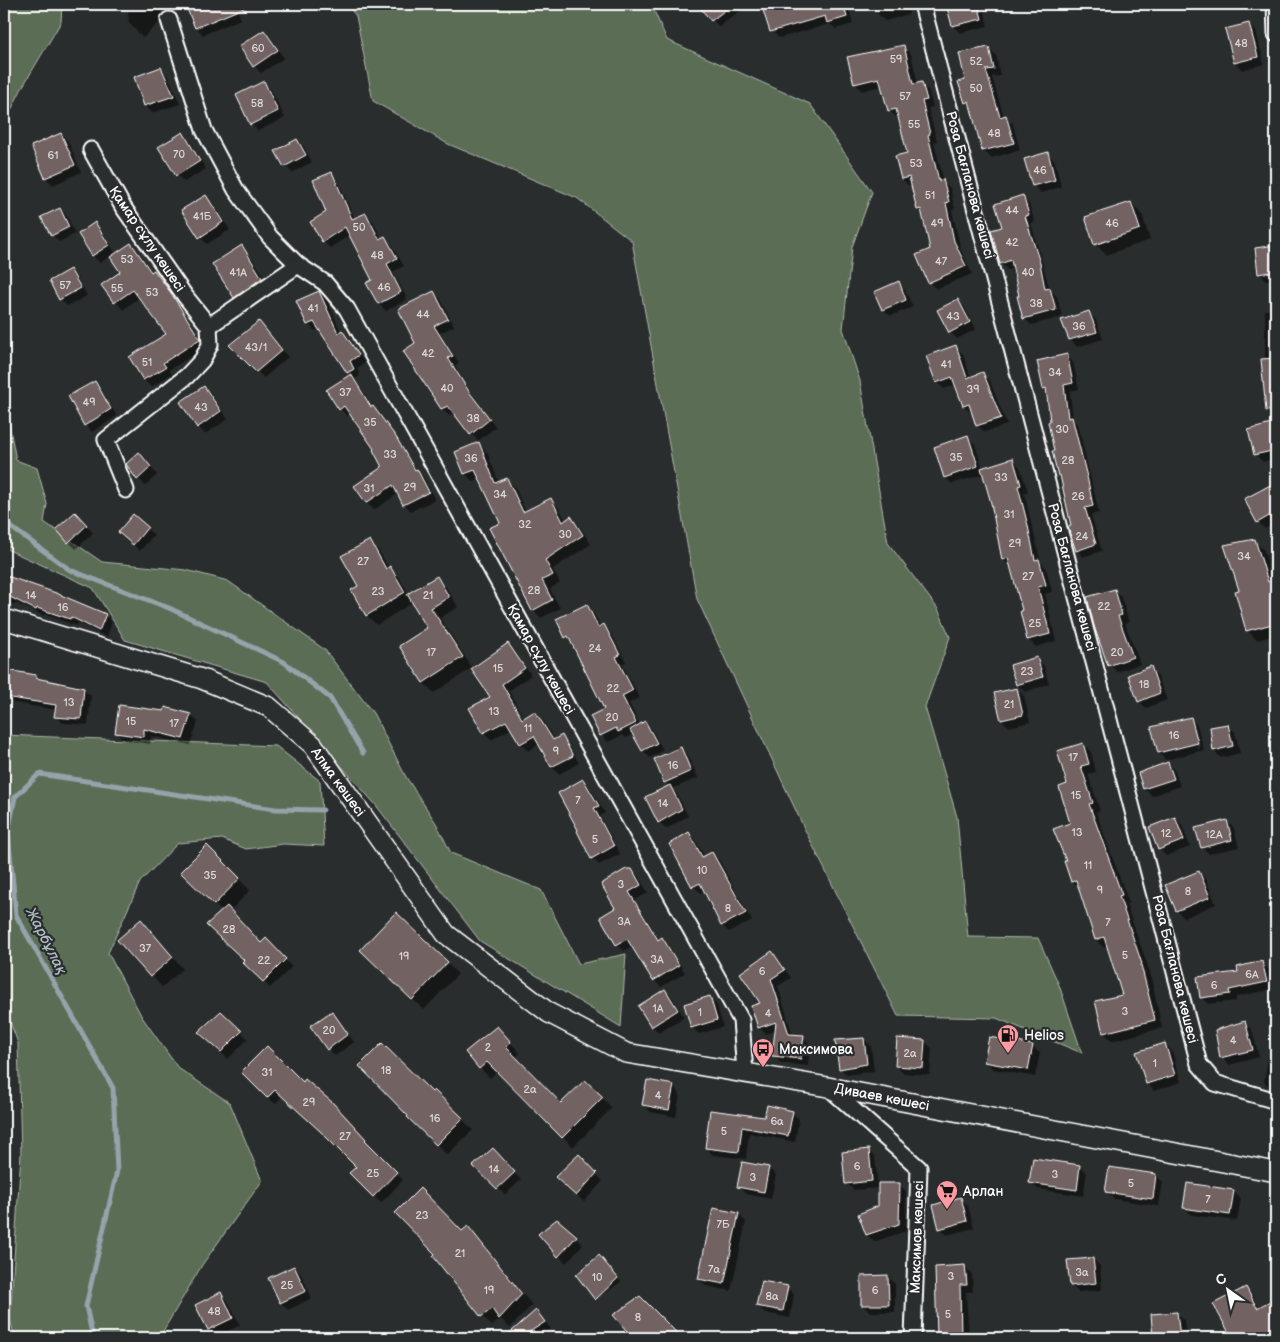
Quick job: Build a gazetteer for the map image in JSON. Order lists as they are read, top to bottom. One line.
{"streets":{"street":["Роза Бағланова көшесі","Қамар сұлу көшесі","Алма көшесі","Диваев көшесі","Максимов көшесі"]},"crossings":[["Қамар сұлу көшесі","Диваев көшесі"],["Алма көшесі","Диваев көшесі"],["Диваев көшесі","Максимов көшесі"]],"water":["Жарбұлақ"],"places":{"fuel station":["Helios"],"bus stop":["Максимова"],"supermarket":["Арлан"]},"house_numbers":["48","60","59","52","50","57","58","55","48","70","61","53","46","51","44","41Б","49","46","50","42","48","53","47","41А","40","57","46","55","53","38","41","44","43","36","43/1","42","51","41","34","40","39","37","49","43","38","35","30","33","35","36","28","33","29","31","34","26","31","32","30","24","29","34","27","27","28","23","14","21","22","16","25","24","17","20","15","23","18","22","13","21","13","20","15","17","11","16","9","17","16","15","7","14","13","12","12А","5","11","10","35","3","9","8","8","3А","7","28","37","5","19","3А","22","6","6А","6","1А","3","1","4","20","4","2","2а","1","18","31","2а","4","29","16","6а","5","27","6","14","25","3","3","5","7","23","7Б","21","7а","3а","3","10","25","19","6","8а","48","5","8"],"north":"top left"}
